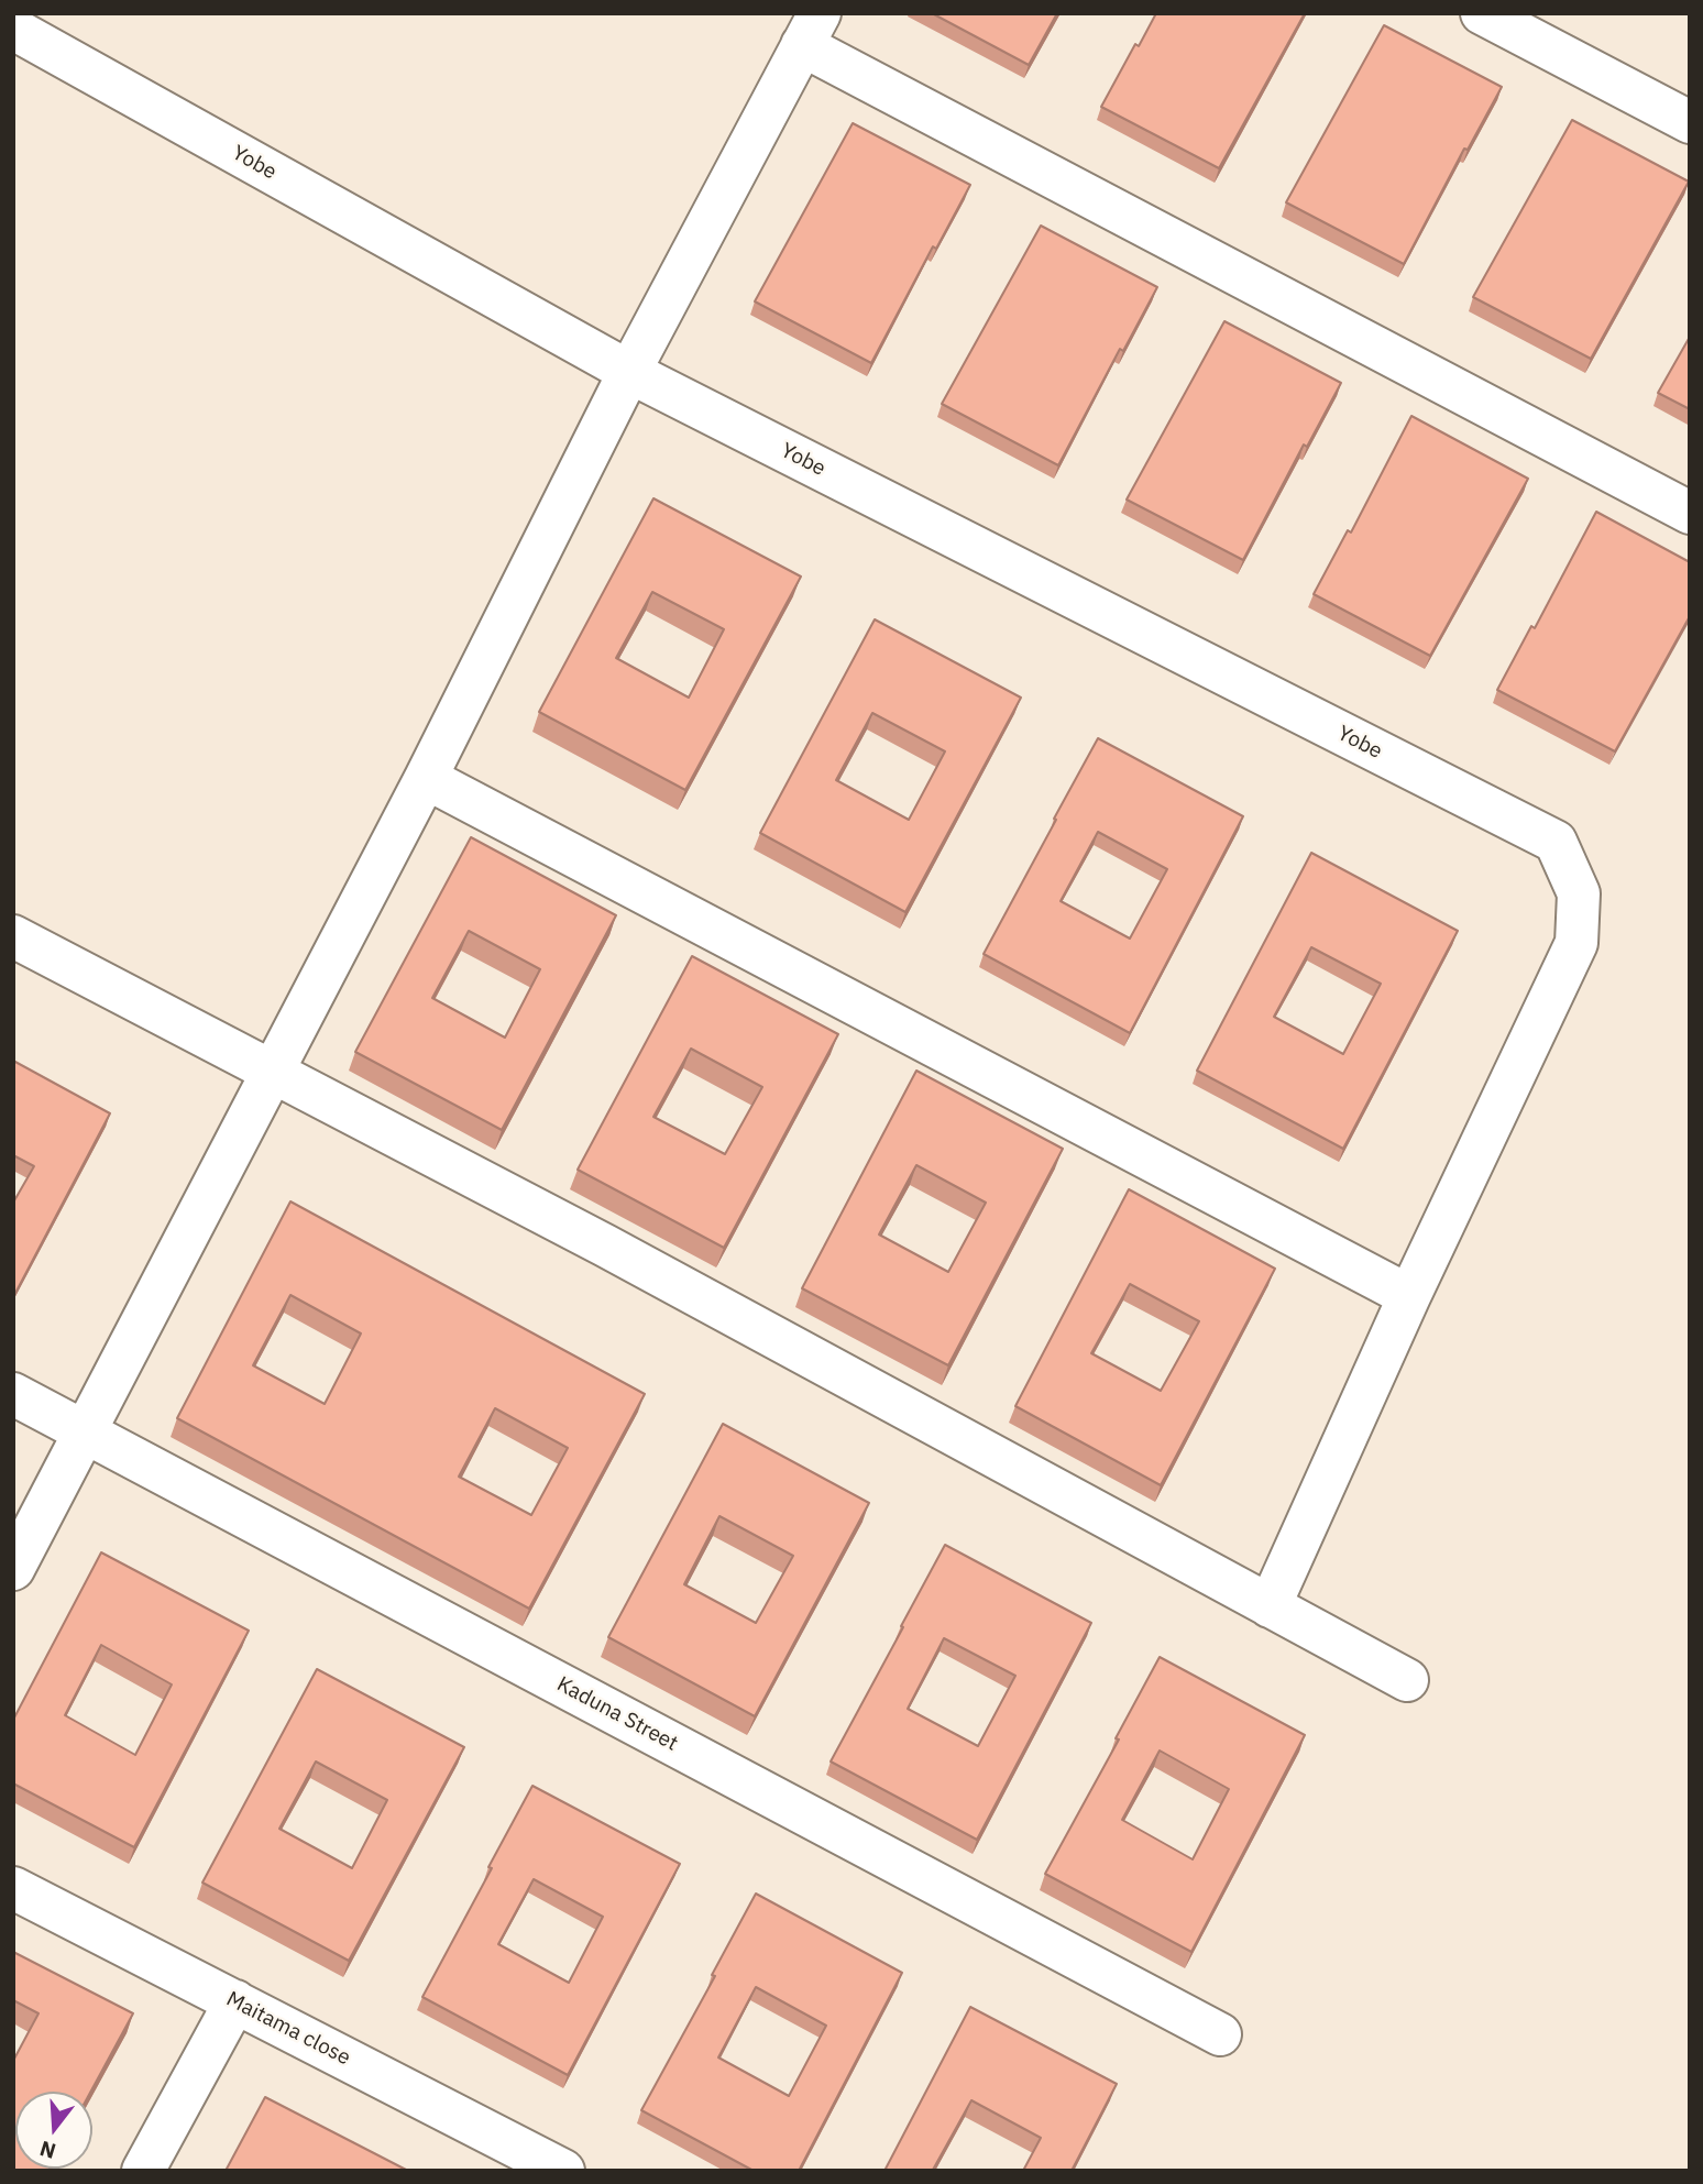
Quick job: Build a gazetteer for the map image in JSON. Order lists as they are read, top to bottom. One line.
{"streets":{"street":["Yobe","Kaduna Street","Maitama close"]},"north":"bottom"}
